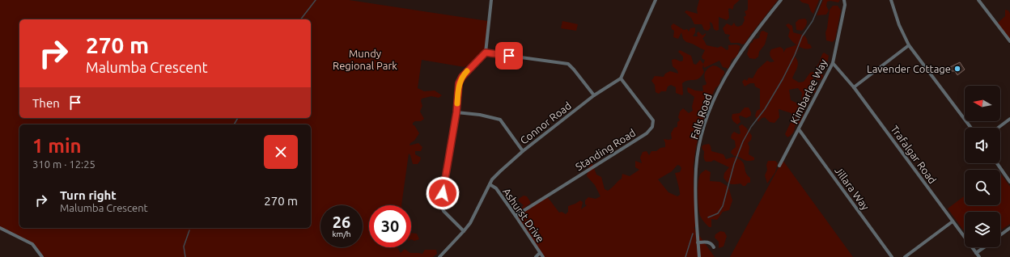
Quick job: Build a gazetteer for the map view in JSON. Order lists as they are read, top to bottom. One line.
{"streets":{"street":["Kimbarlee Way","Falls Road","Connor Road","Standing Road","Trafalgar Road","Jillara Way","Ashurst Drive"]},"crossings":[["Kimbarlee Way","Trafalgar Road"],["Kimbarlee Way","Jillara Way"],["Connor Road","Standing Road"],["Connor Road","Ashurst Drive"],["Standing Road","Ashurst Drive"]],"parks":["Mundy Regional Park"],"places":["Lavender Cottage"],"north":"left","page":{"turn":["270 m","Malumba Crescent"],"then":"Then","heading":["1 min","310 m · 12:25"],"list":[{"name":"Turn right","note":"Malumba Crescent","value":"270 m"}],"speed":"26 km/h","limit":"30"}}
